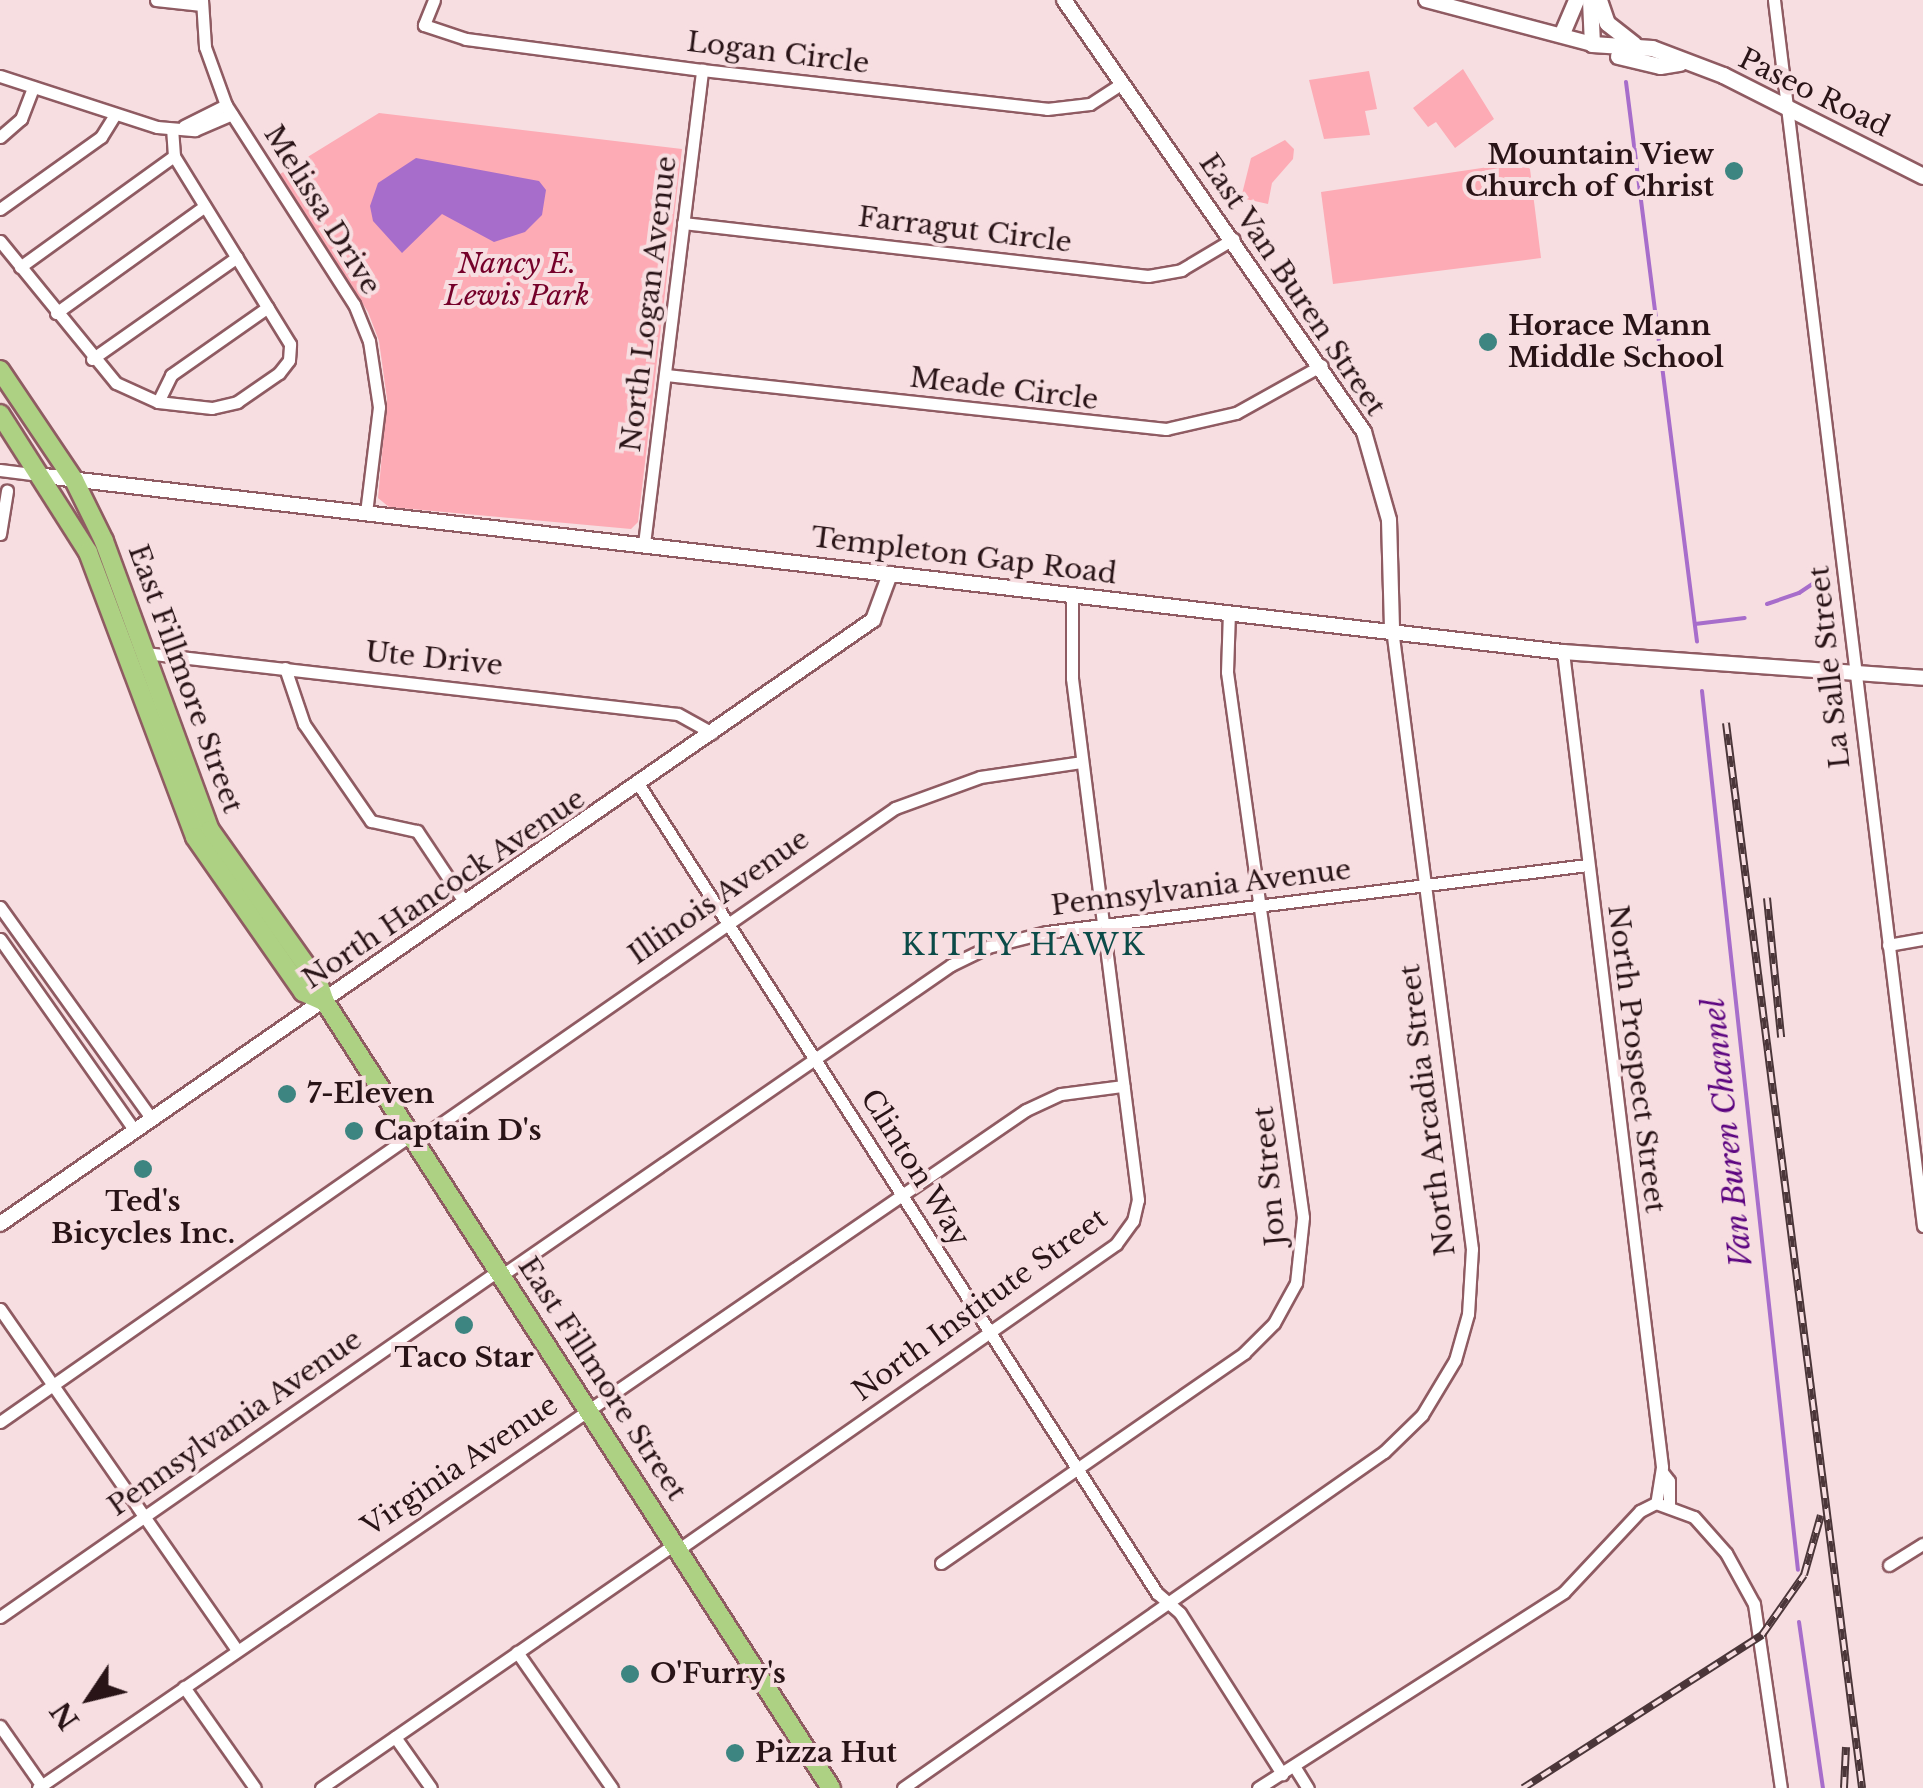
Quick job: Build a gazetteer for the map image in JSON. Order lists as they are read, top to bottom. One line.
{"streets":{"main road":["Paseo Road","East Fillmore Street"],"street":["Logan Circle","Melissa Drive","Farragut Circle","East Van Buren Street","North Logan Avenue","Meade Circle","Templeton Gap Road","Ute Drive","La Salle Street","Pennsylvania Avenue","North Hancock Avenue","Illinois Avenue","North Prospect Street","North Arcadia Street","Clinton Way","Jon Street","North Institute Street","Virginia Avenue"]},"crossings":[["Logan Circle","East Van Buren Street"],["Logan Circle","North Logan Avenue"],["Paseo Road","La Salle Street"],["Melissa Drive","Templeton Gap Road"],["Farragut Circle","East Van Buren Street"],["Farragut Circle","North Logan Avenue"],["East Van Buren Street","Meade Circle"],["East Van Buren Street","Templeton Gap Road"],["East Van Buren Street","North Arcadia Street"],["North Logan Avenue","Meade Circle"],["North Logan Avenue","Templeton Gap Road"],["Templeton Gap Road","La Salle Street"],["Templeton Gap Road","East Fillmore Street"],["Templeton Gap Road","North Hancock Avenue"],["Templeton Gap Road","North Prospect Street"],["Templeton Gap Road","North Arcadia Street"],["Templeton Gap Road","Jon Street"],["Templeton Gap Road","North Institute Street"],["Ute Drive","East Fillmore Street"],["Ute Drive","North Hancock Avenue"],["East Fillmore Street","Pennsylvania Avenue"],["East Fillmore Street","North Hancock Avenue"],["East Fillmore Street","Illinois Avenue"],["East Fillmore Street","North Institute Street"],["East Fillmore Street","Virginia Avenue"],["Pennsylvania Avenue","North Prospect Street"],["Pennsylvania Avenue","North Arcadia Street"],["Pennsylvania Avenue","Clinton Way"],["Pennsylvania Avenue","Jon Street"],["Pennsylvania Avenue","North Institute Street"],["North Hancock Avenue","Clinton Way"],["Illinois Avenue","Clinton Way"],["Illinois Avenue","North Institute Street"],["North Arcadia Street","Clinton Way"],["Clinton Way","Jon Street"],["Clinton Way","North Institute Street"],["Clinton Way","Virginia Avenue"],["North Institute Street","Virginia Avenue"]],"districts":["KITTY HAWK"],"water":["Van Buren Channel"],"parks":["Nancy E. Lewis Park"],"places":["Mountain View Church of Christ","Horace Mann Middle School","7-Eleven","Captain D's","Ted's Bicycles Inc.","Taco Star","O'Furry's","Pizza Hut"],"north":"bottom left"}
